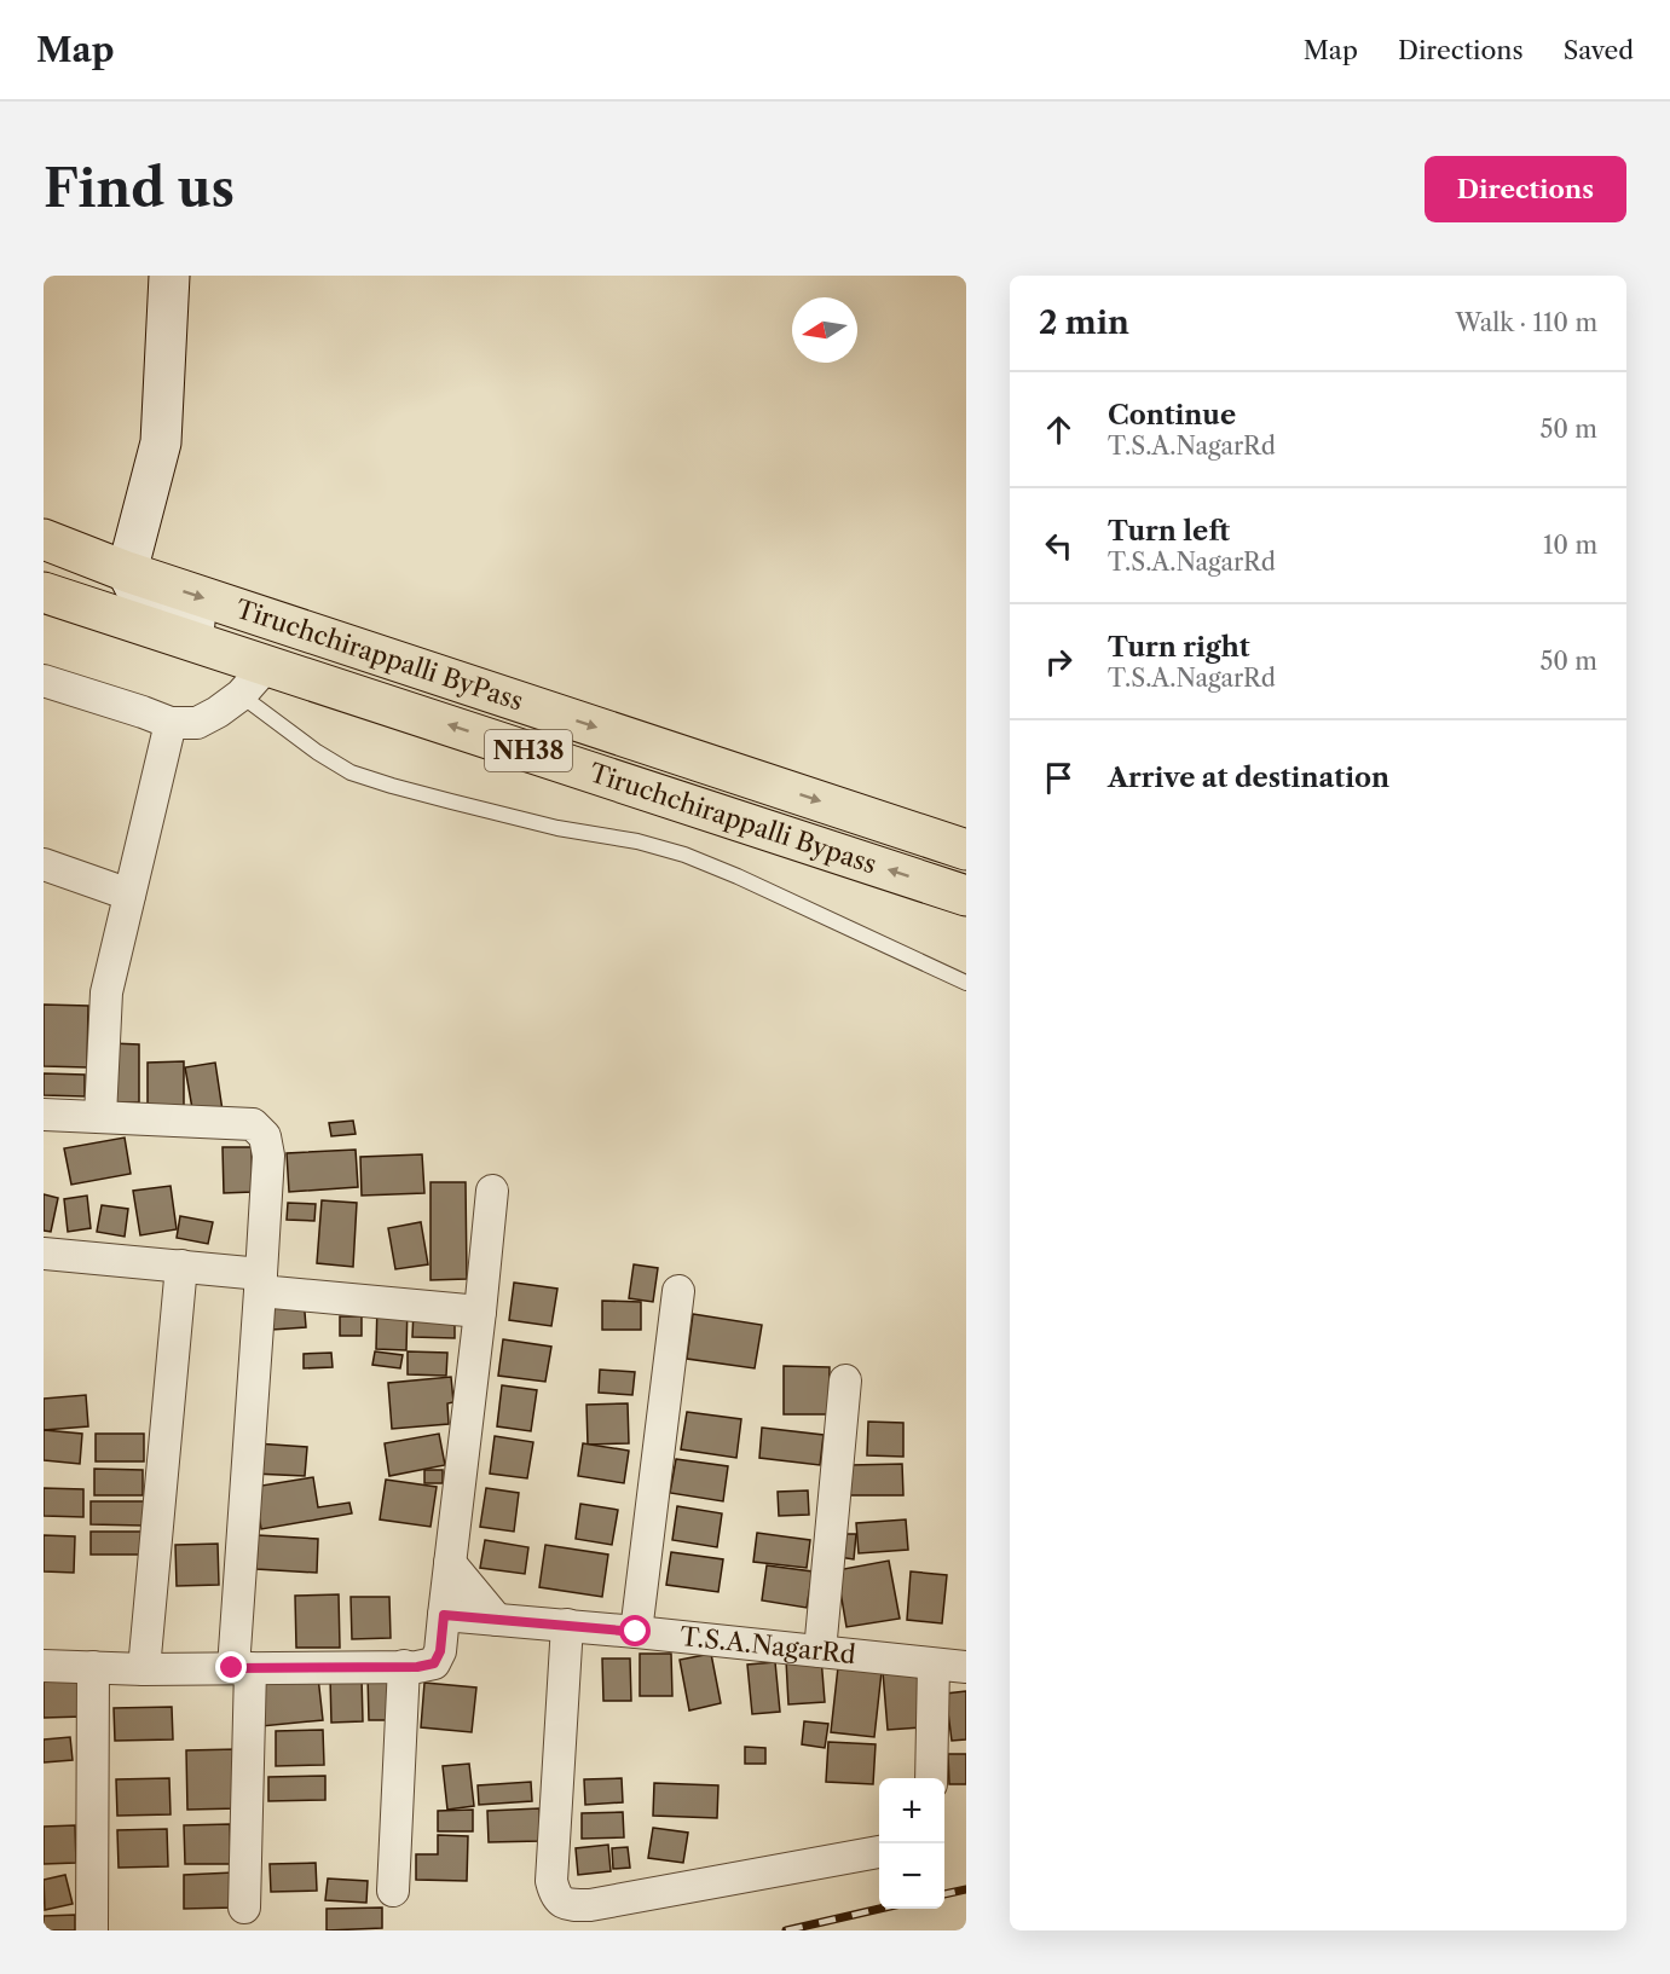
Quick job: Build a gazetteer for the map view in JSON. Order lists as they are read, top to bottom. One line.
{"streets":{"highway":["Tiruchchirappalli ByPass","NH38","Tiruchchirappalli Bypass"],"street":["T.S.A.NagarRd"]},"crossings":[["Tiruchchirappalli ByPass","Tiruchchirappalli Bypass"]],"one_way":["Tiruchchirappalli ByPass","Tiruchchirappalli Bypass"],"north":"left","page":{"header":"Map","nav":["Map","Directions","Saved"],"buttons":"Directions","title":"Find us","heading":["2 min","Walk · 110 m"],"list":[["Continue","T.S.A.NagarRd","50 m"],["Turn left","T.S.A.NagarRd","10 m"],["Turn right","T.S.A.NagarRd","50 m"],"Arrive at destination"],"map_buttons":["+","−"]}}
